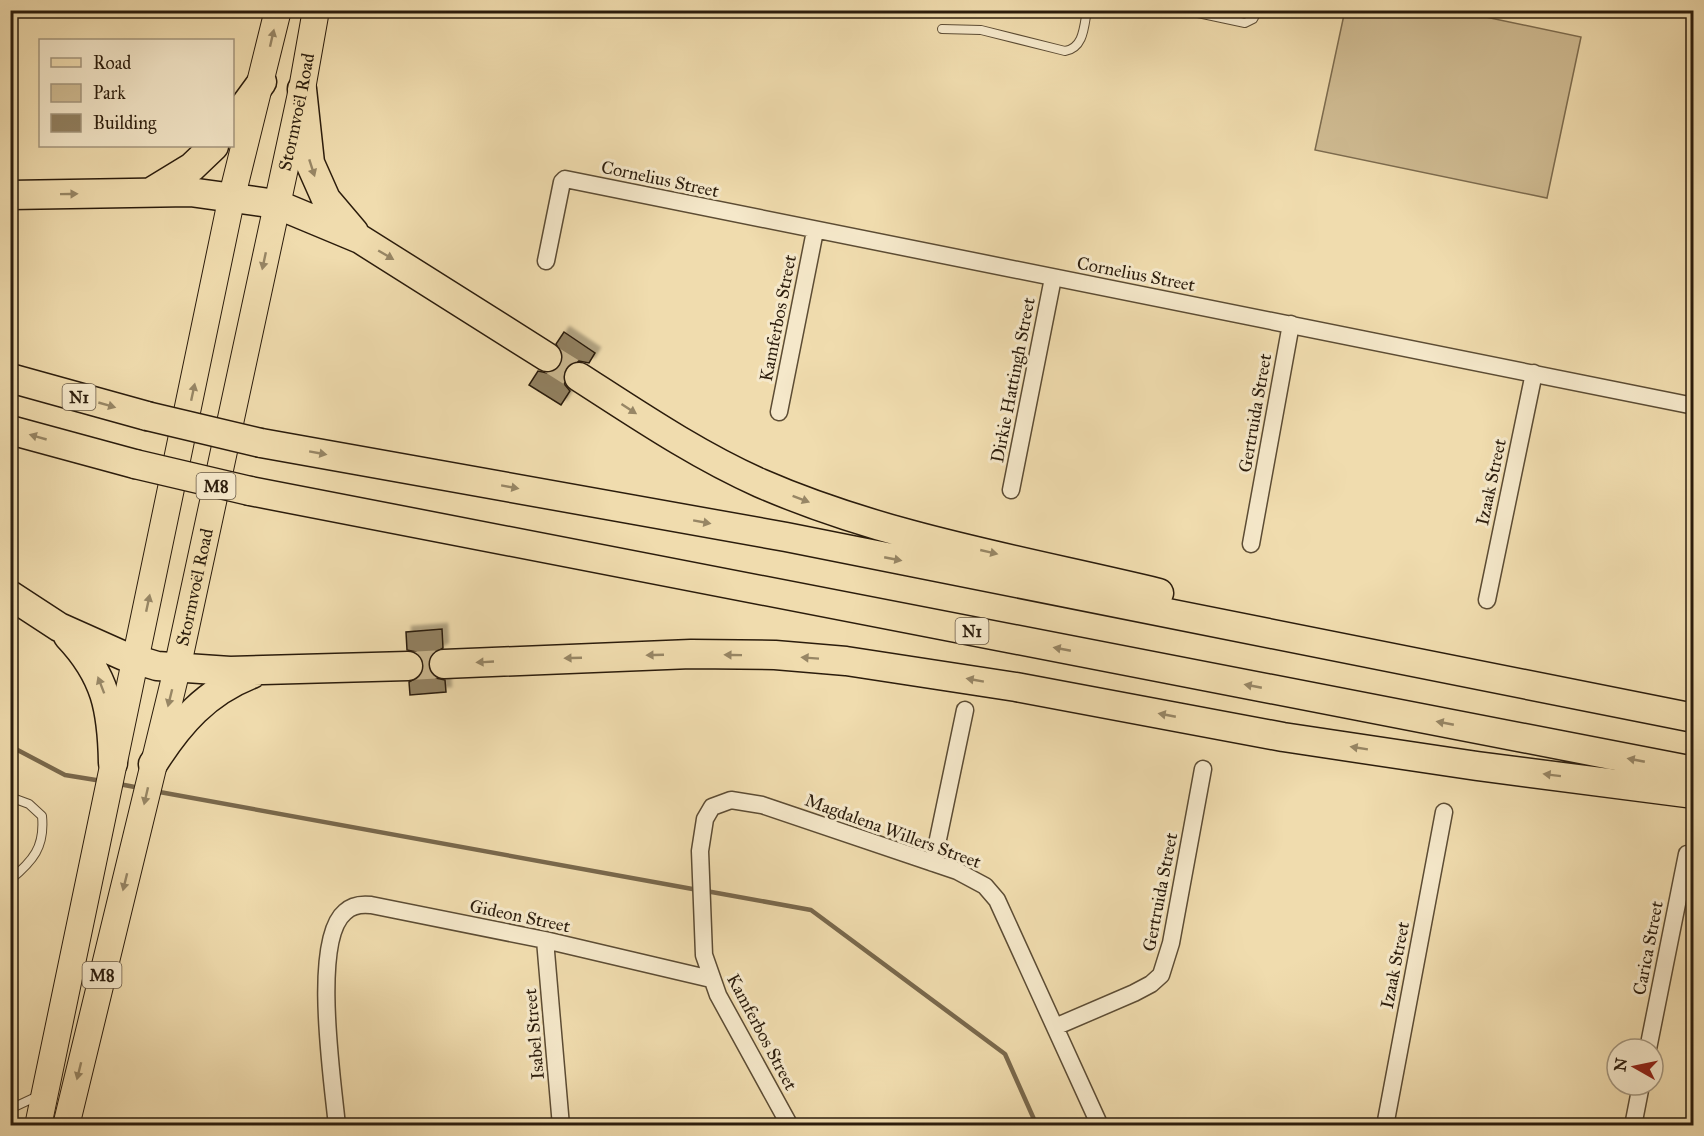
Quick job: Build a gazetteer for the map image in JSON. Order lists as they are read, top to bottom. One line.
{"streets":{"highway":["N1"],"main road":["Stormvoël Road","M8"],"street":["Cornelius Street","Kamferbos Street","Dirkie Hattingh Street","Gertruida Street","Izaak Street","Magdalena Willers Street","Gideon Street","Carica Street","Isabel Street"]},"crossings":[["Cornelius Street","Kamferbos Street"],["Cornelius Street","Dirkie Hattingh Street"],["Cornelius Street","Gertruida Street"],["Cornelius Street","Izaak Street"],["Kamferbos Street","Magdalena Willers Street"],["Kamferbos Street","Gideon Street"],["Gertruida Street","Magdalena Willers Street"],["Gideon Street","Isabel Street"]],"legend":["Road","Park","Building"],"north":"left"}
